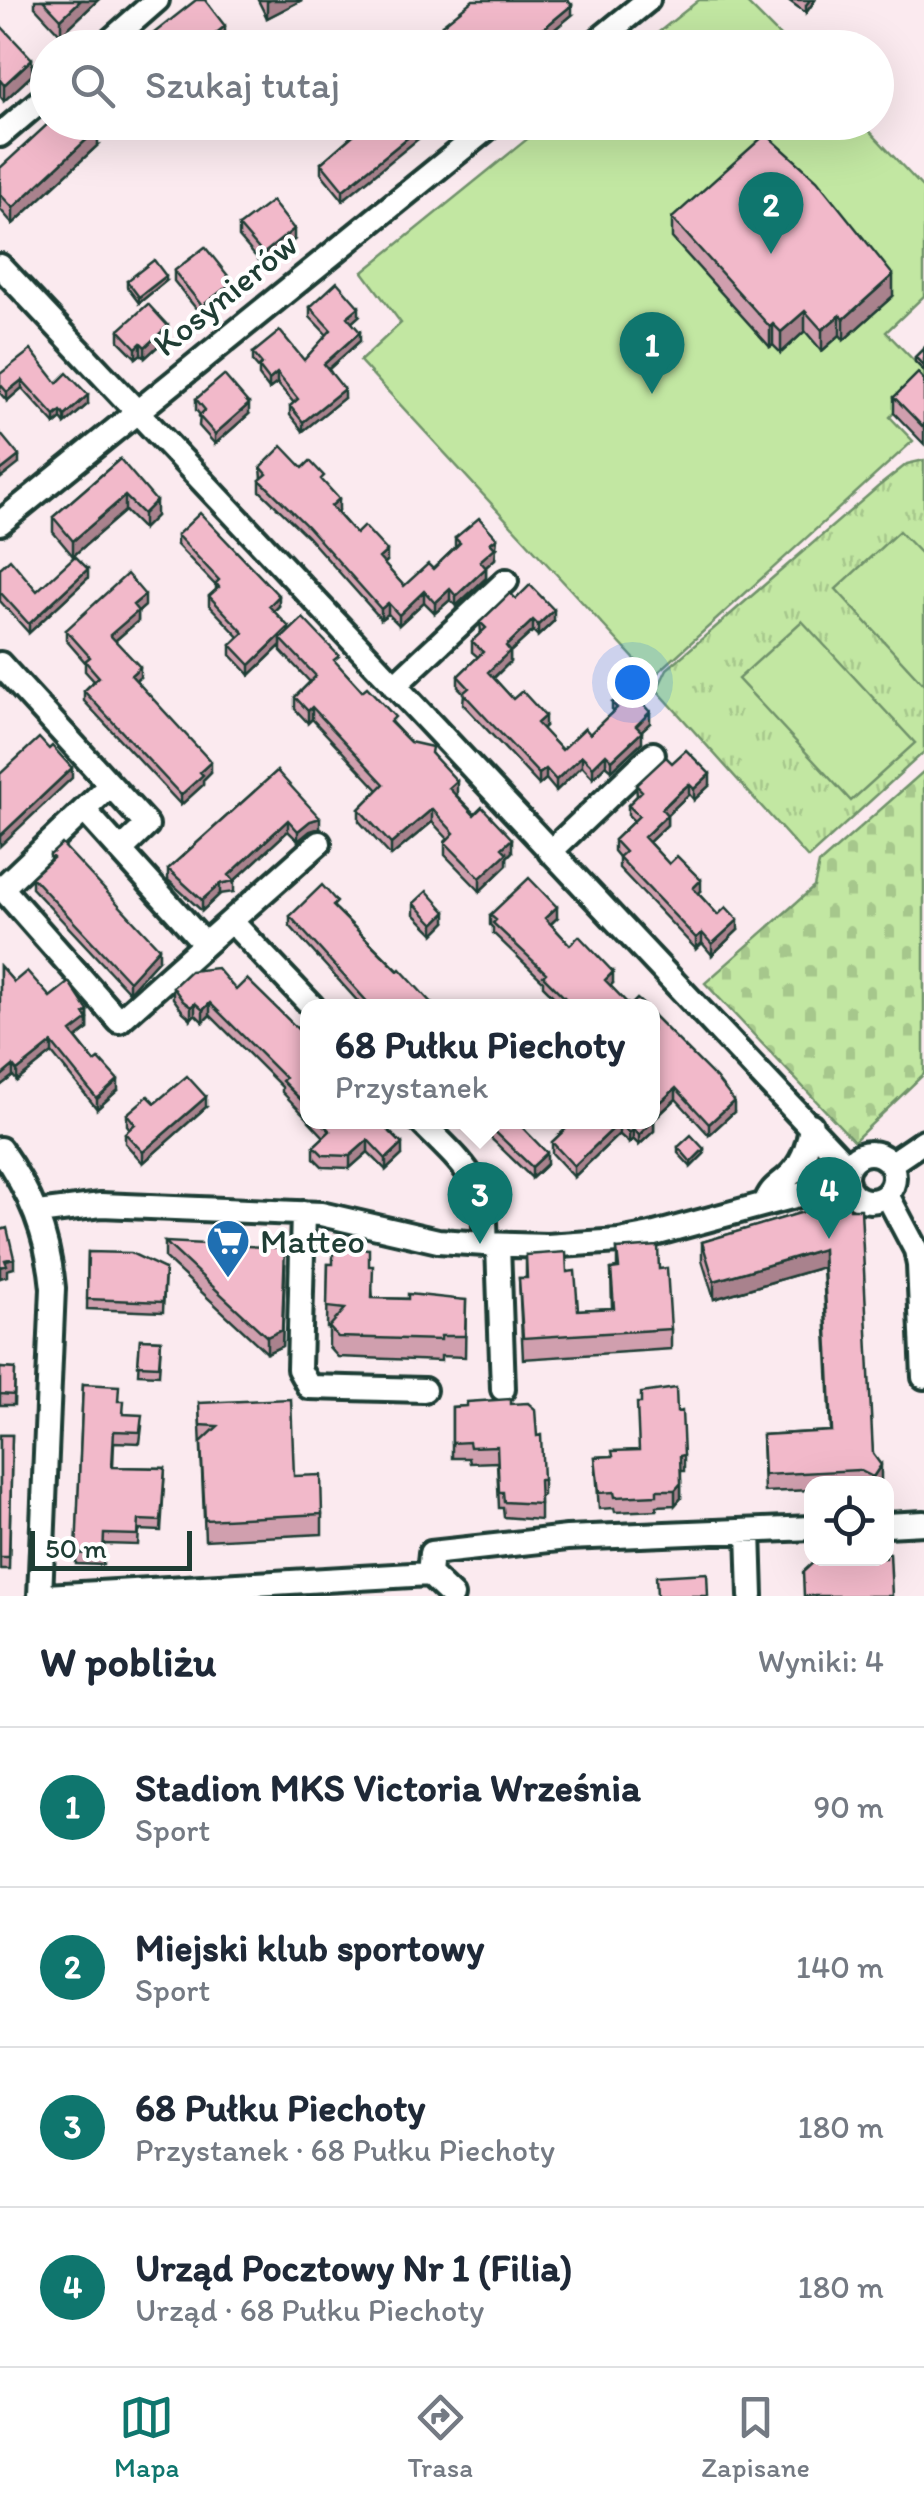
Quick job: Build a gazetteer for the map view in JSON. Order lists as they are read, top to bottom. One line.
{"streets":{"street":["Kosynierów"]},"places":{"supermarket":["Matteo"]},"scale_bar":"50 m","page":{"search":"Szukaj tutaj","pins":["2","1","4","3"],"popup":["68 Pułku Piechoty","Przystanek"],"scale":"50 m","heading":["W pobliżu","Wyniki: 4"],"list":[{"mark":"1","name":"Stadion MKS Victoria Września","note":"Sport","value":"90 m"},{"mark":"2","name":"Miejski klub sportowy","note":"Sport","value":"140 m"},{"mark":"3","name":"68 Pułku Piechoty","note":"Przystanek · 68 Pułku Piechoty","value":"180 m"},{"mark":"4","name":"Urząd Pocztowy Nr 1 (Filia)","note":"Urząd · 68 Pułku Piechoty","value":"180 m"}],"nav":["Mapa","Trasa","Zapisane"]}}
